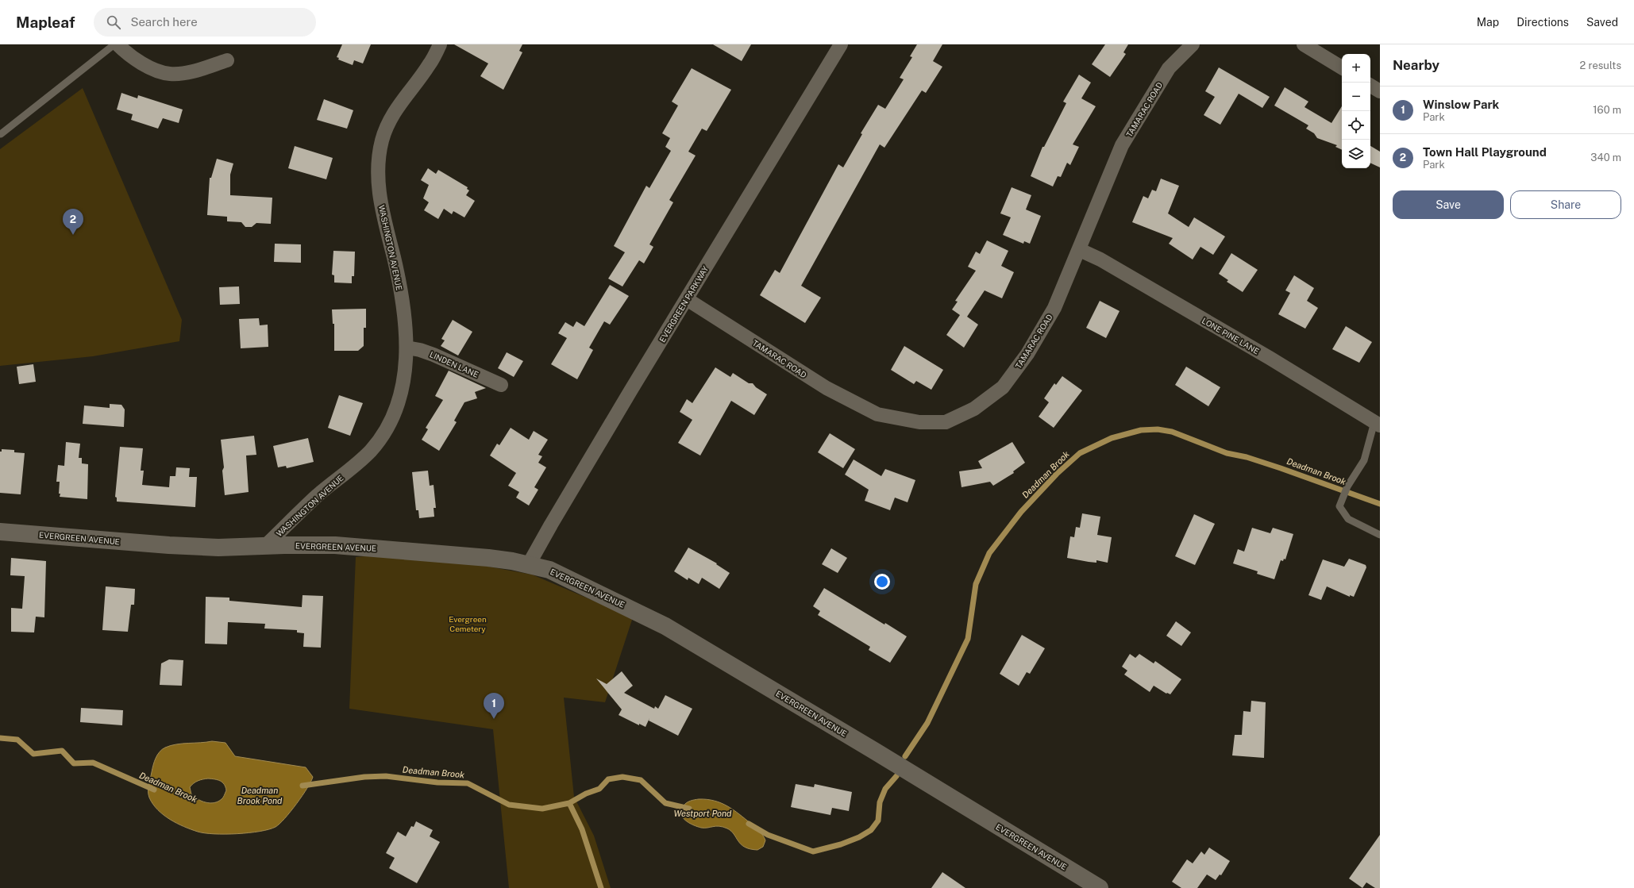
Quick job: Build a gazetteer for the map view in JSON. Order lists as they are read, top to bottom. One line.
{"streets":{"main road":["EVERGREEN AVENUE"],"street":["TAMARAC ROAD","WASHINGTON AVENUE","EVERGREEN PARKWAY","LONE PINE LANE","LINDEN LANE"]},"crossings":[["TAMARAC ROAD","EVERGREEN PARKWAY"],["TAMARAC ROAD","LONE PINE LANE"],["WASHINGTON AVENUE","LINDEN LANE"],["WASHINGTON AVENUE","EVERGREEN AVENUE"],["EVERGREEN PARKWAY","EVERGREEN AVENUE"]],"water":["Deadman Brook","Deadman Brook Pond","Westport Pond"],"parks":["Evergreen Cemetery"],"page":{"header":"Mapleaf","search":"Search here","nav":["Map","Directions","Saved"],"heading":["Nearby","2 results"],"map_buttons":["+","−"],"list":[{"mark":"1","name":"Winslow Park","note":"Park","value":"160 m"},{"mark":"2","name":"Town Hall Playground","note":"Park","value":"340 m"}],"buttons":["Save","Share"],"pins":["2","1"]}}
